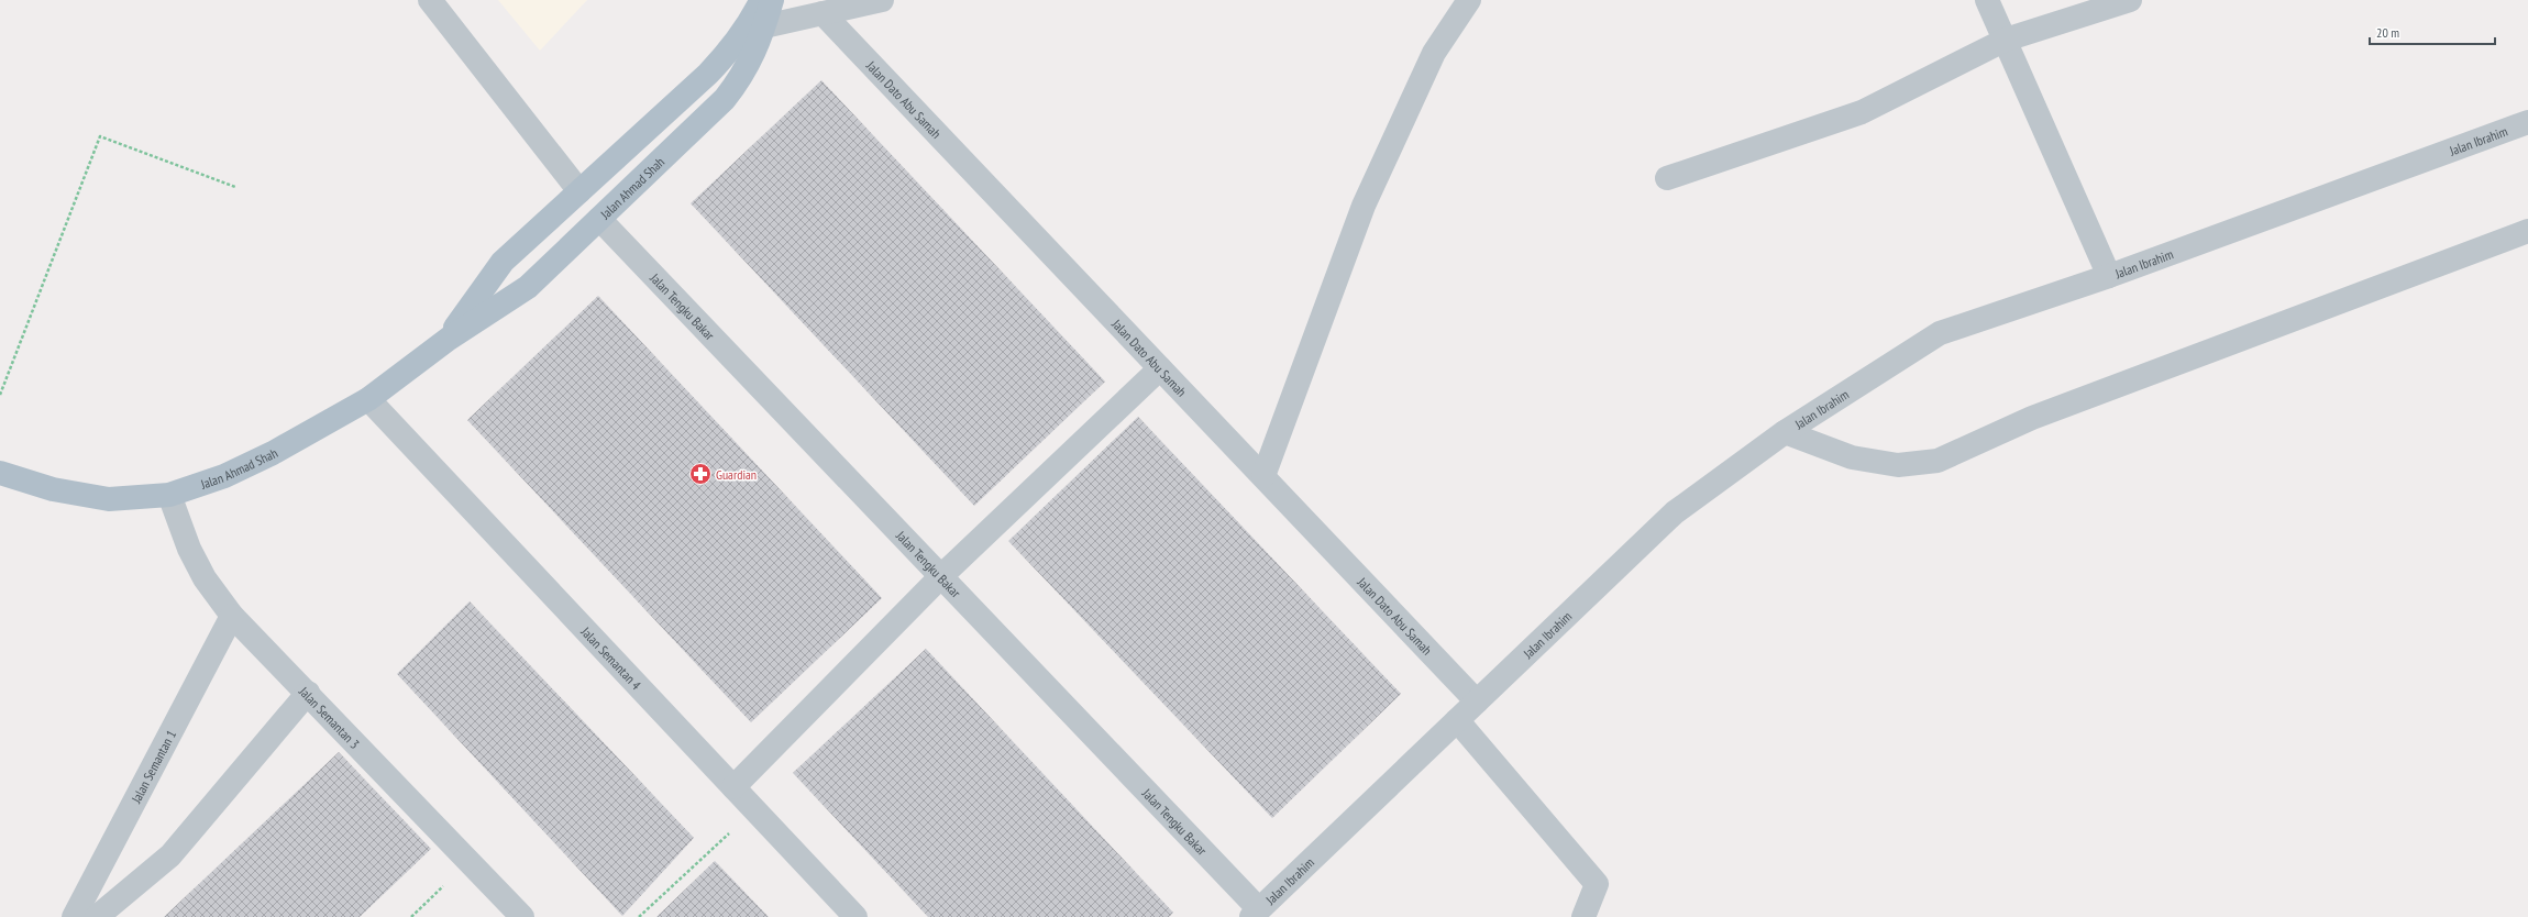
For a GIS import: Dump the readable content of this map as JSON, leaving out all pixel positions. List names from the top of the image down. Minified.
{"streets":{"main road":["Jalan Ahmad Shah"],"street":["Jalan Dato Abu Samah","Jalan Ibrahim","Jalan Tengku Bakar","Jalan Semantan 4","Jalan Semantan 3","Jalan Semantan 1"]},"crossings":[["Jalan Dato Abu Samah","Jalan Ibrahim"],["Jalan Ibrahim","Jalan Tengku Bakar"],["Jalan Ahmad Shah","Jalan Tengku Bakar"],["Jalan Ahmad Shah","Jalan Semantan 4"],["Jalan Ahmad Shah","Jalan Semantan 3"],["Jalan Semantan 3","Jalan Semantan 1"]],"places":{"pharmacy":["Guardian"]},"scale_bar":"20 m"}
